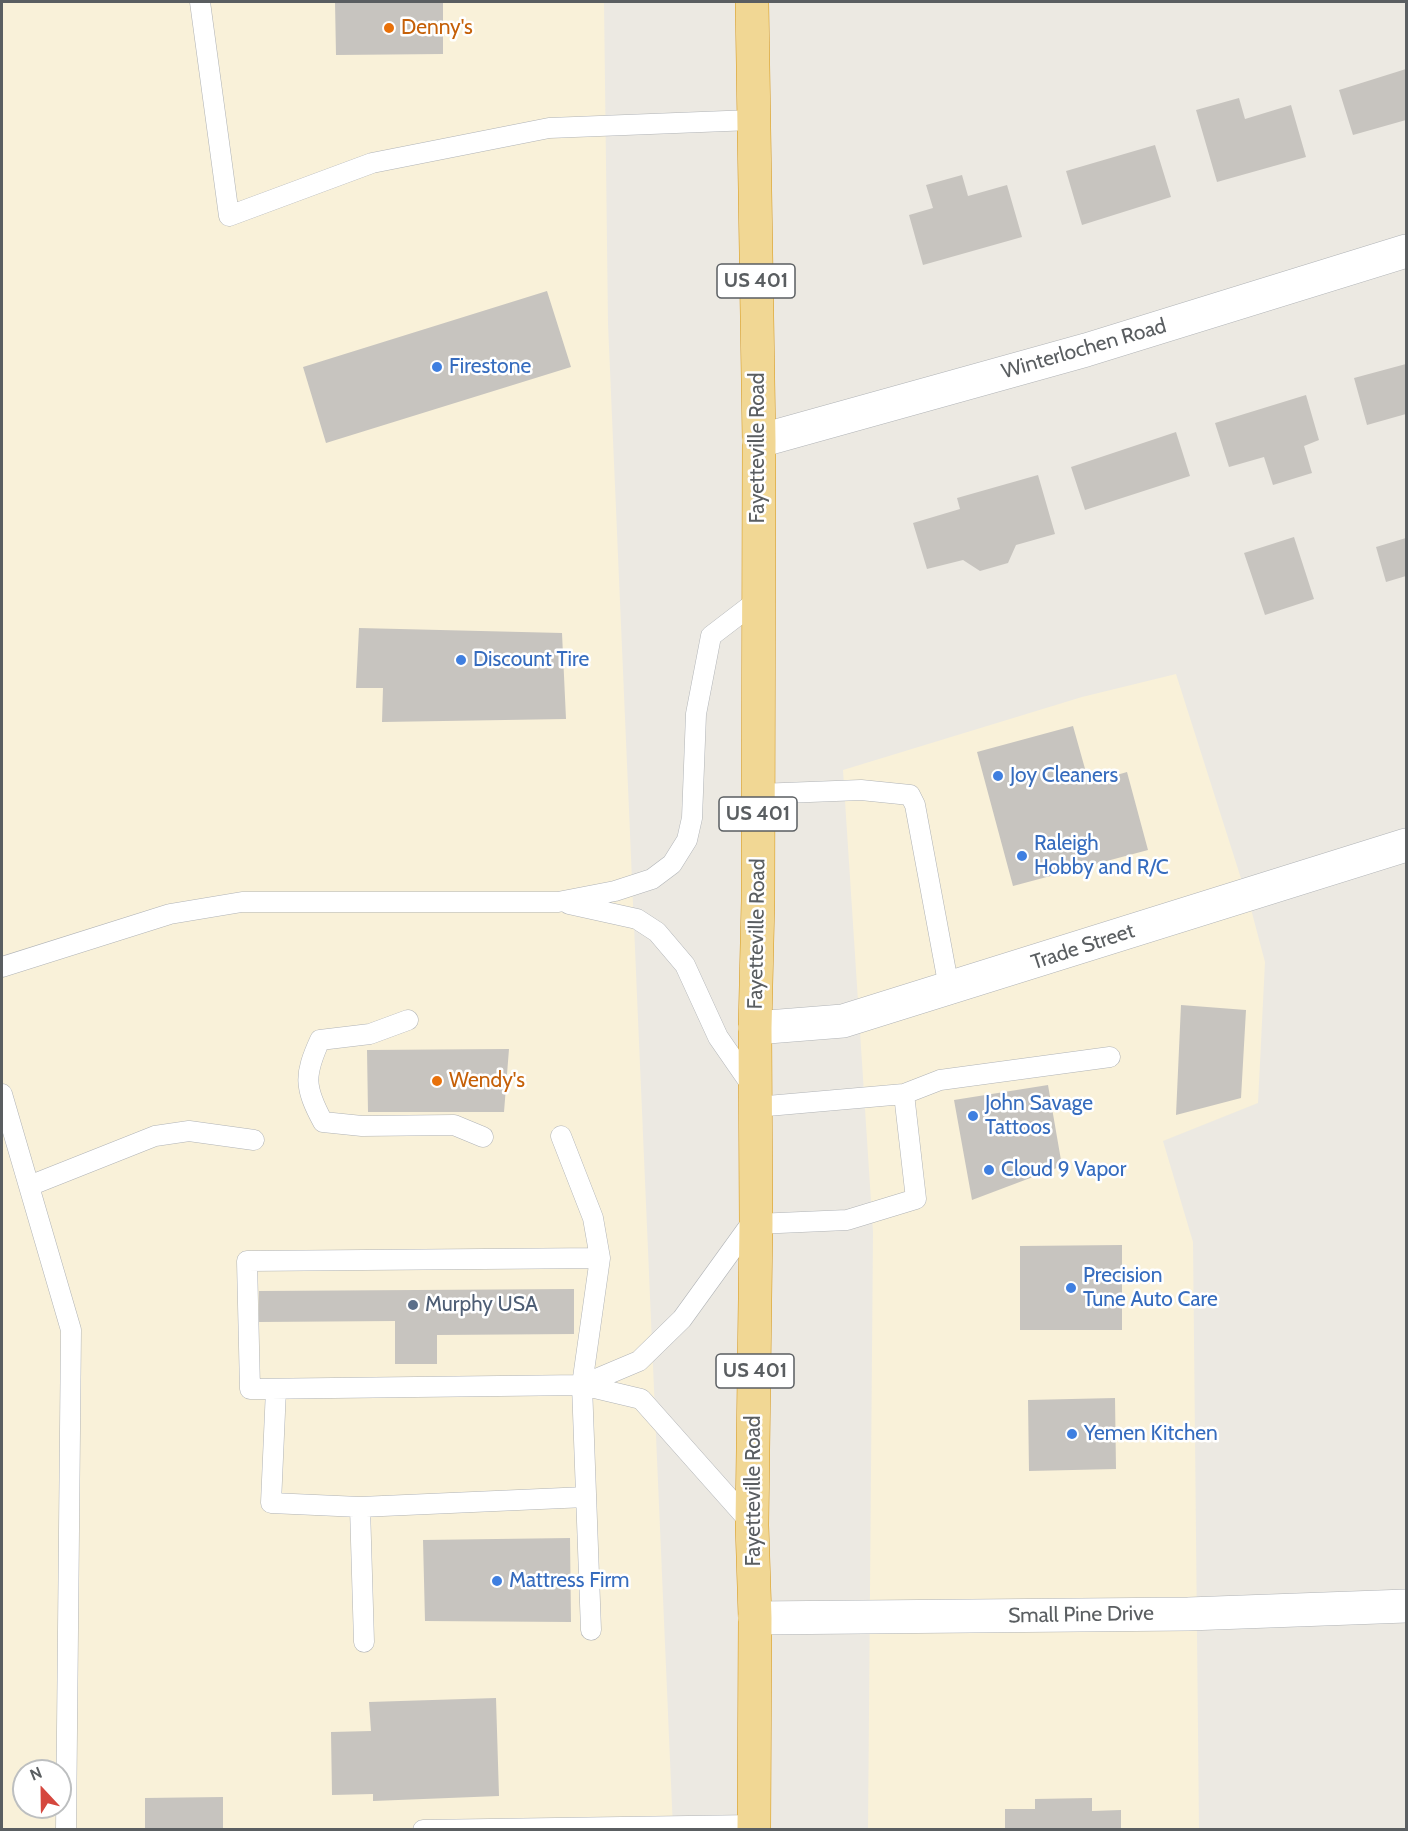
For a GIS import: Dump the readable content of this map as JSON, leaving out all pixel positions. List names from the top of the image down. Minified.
{"streets":{"highway":["US 401","Fayetteville Road"],"street":["Winterlochen Road","Trade Street","Small Pine Drive"]},"crossings":[["Winterlochen Road","Fayetteville Road"],["Fayetteville Road","Trade Street"],["Fayetteville Road","Small Pine Drive"]],"places":["Denny's","Firestone","Discount Tire","Joy Cleaners","Raleigh Hobby and R/C","Wendy's","John Savage Tattoos","Cloud 9 Vapor","Precision Tune Auto Care","Murphy USA","Yemen Kitchen","Mattress Firm"],"north":"top"}
